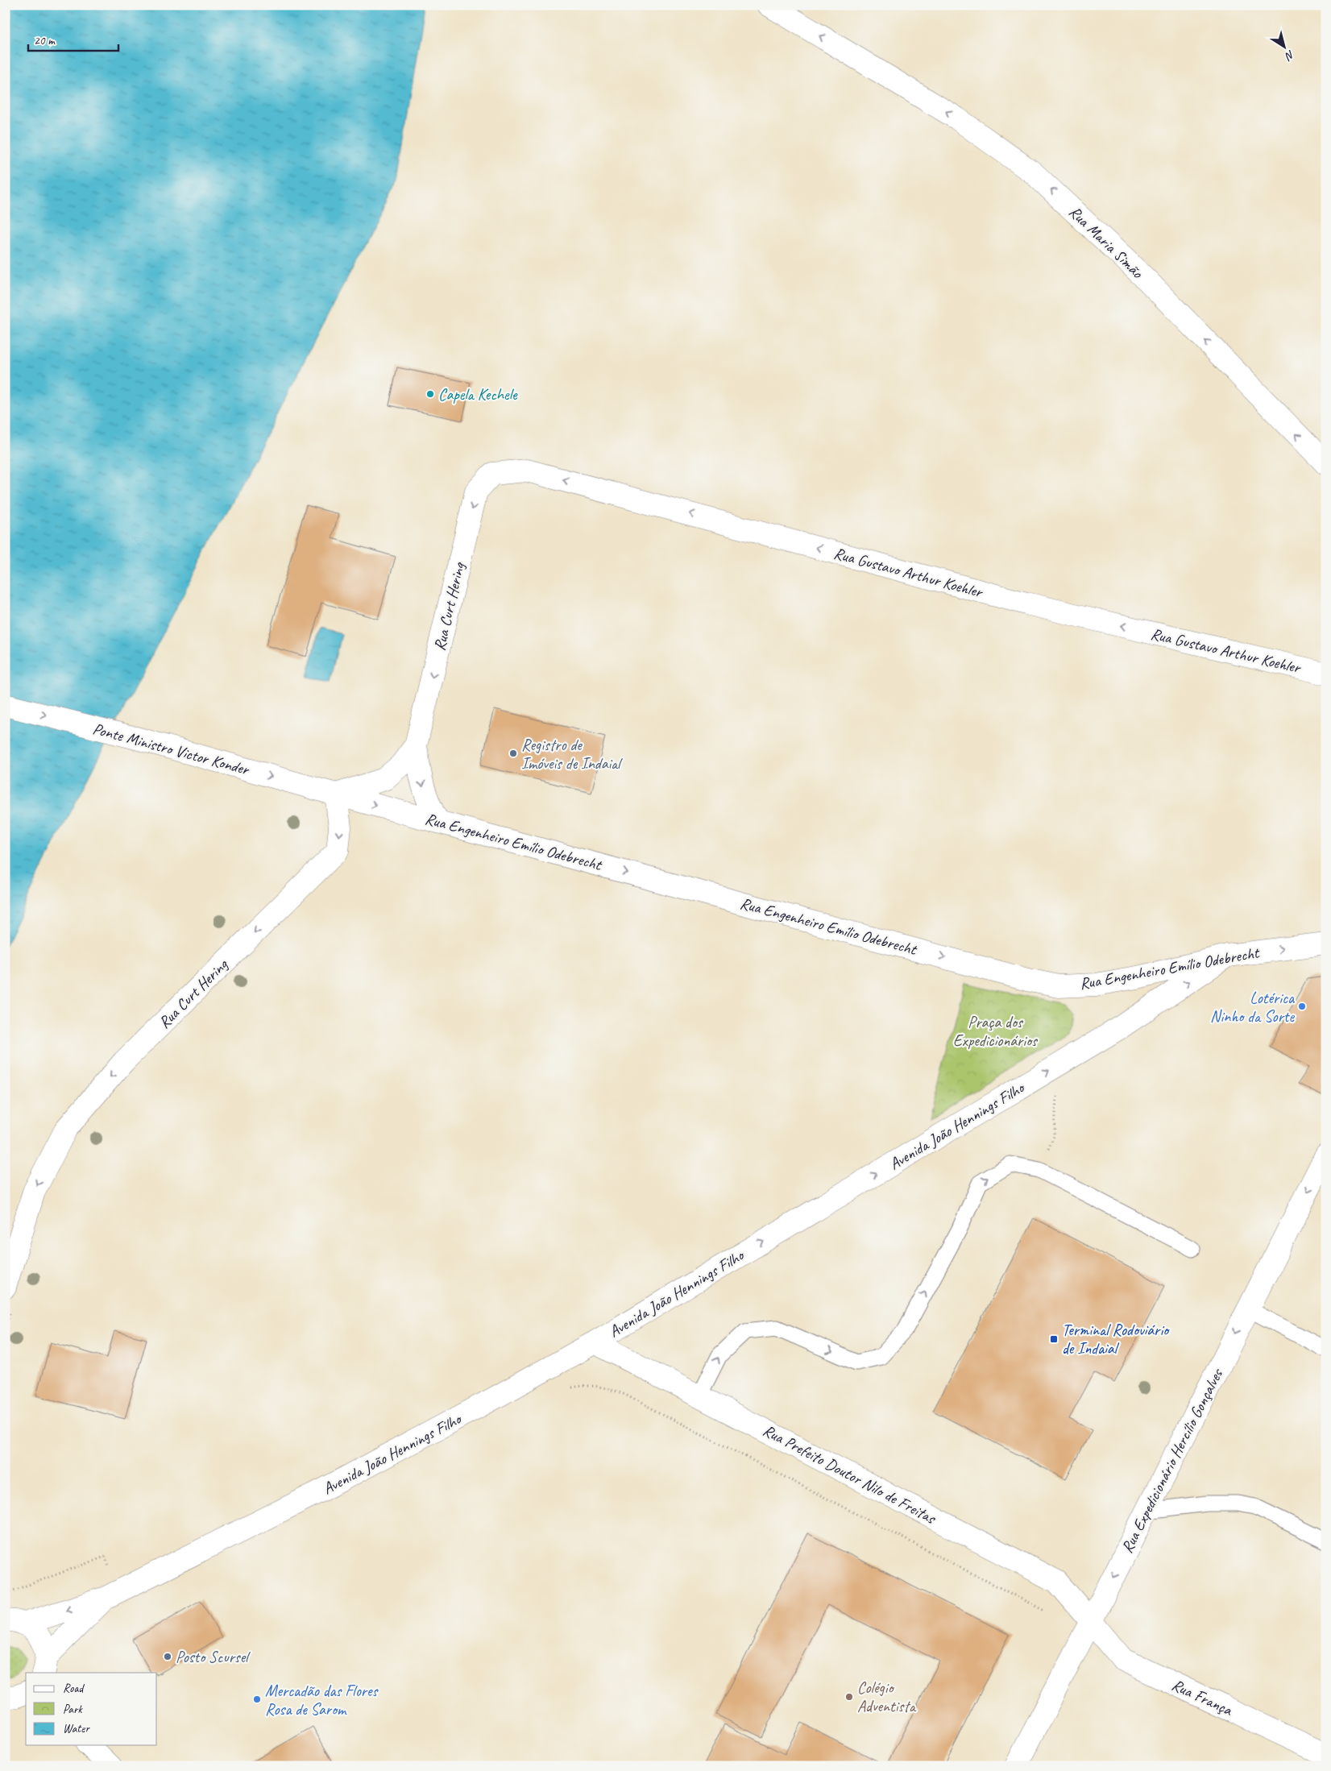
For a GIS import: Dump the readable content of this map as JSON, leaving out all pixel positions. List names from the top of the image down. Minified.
{"streets":{"street":["Rua Maria Simão","Rua Gustavo Arthur Koehler","Rua Curt Hering","Ponte Ministro Victor Konder","Rua Engenheiro Emílio Odebrecht","Avenida João Hennings Filho","Rua Expedicionário Hercílio Gonçalves","Rua Prefeito Doutor Nilo de Freitas","Rua França"]},"crossings":[["Rua Gustavo Arthur Koehler","Rua Curt Hering"],["Rua Curt Hering","Ponte Ministro Victor Konder"],["Rua Curt Hering","Rua Engenheiro Emílio Odebrecht"],["Ponte Ministro Victor Konder","Rua Engenheiro Emílio Odebrecht"],["Rua Engenheiro Emílio Odebrecht","Avenida João Hennings Filho"],["Avenida João Hennings Filho","Rua Prefeito Doutor Nilo de Freitas"],["Rua Expedicionário Hercílio Gonçalves","Rua Prefeito Doutor Nilo de Freitas"],["Rua Expedicionário Hercílio Gonçalves","Rua França"],["Rua Prefeito Doutor Nilo de Freitas","Rua França"]],"one_way":["Rua Maria Simão","Rua Gustavo Arthur Koehler","Rua Curt Hering","Ponte Ministro Victor Konder","Rua Engenheiro Emílio Odebrecht","Rua Expedicionário Hercílio Gonçalves"],"parks":["Praça dos Expedicionários"],"places":{"other":["Capela Kechele","Registro de Imóveis de Indaial","Lotérica Ninho da Sorte","Posto Scursel","Colégio Adventista","Mercadão das Flores Rosa de Sarom"],"transit":["Terminal Rodoviário de Indaial"]},"legend":["Road","Park","Water"],"scale_bar":"20 m","north":"bottom right"}
